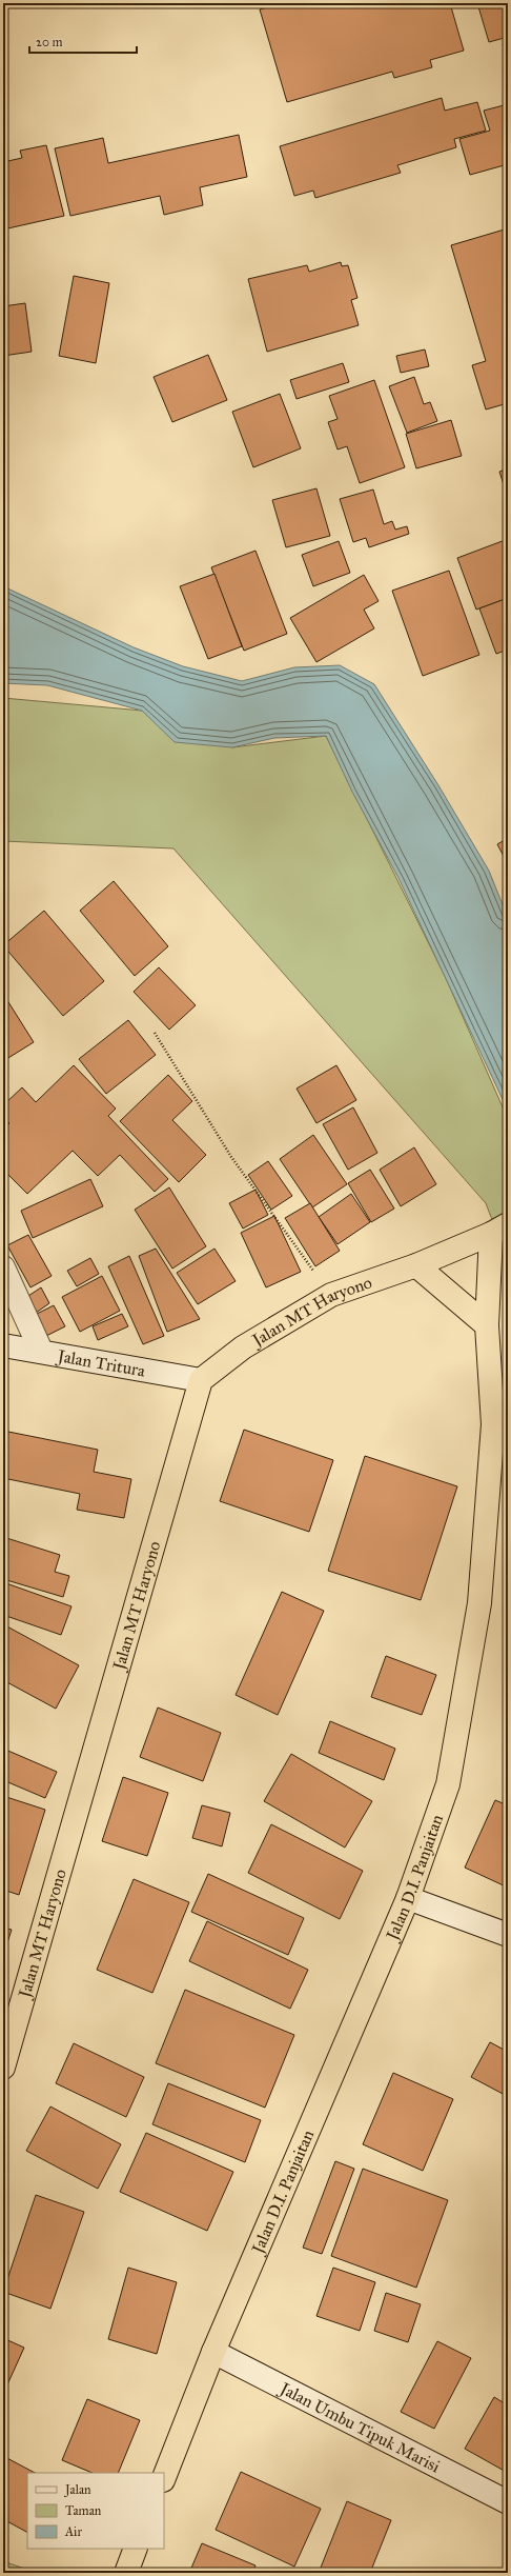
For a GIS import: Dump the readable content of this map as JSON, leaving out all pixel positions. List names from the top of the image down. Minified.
{"streets":{"highway":["Jalan MT Haryono","Jalan D.I. Panjaitan"],"street":["Jalan Tritura","Jalan Umbu Tipuk Marisi"]},"crossings":[["Jalan MT Haryono","Jalan Tritura"],["Jalan MT Haryono","Jalan D.I. Panjaitan"],["Jalan D.I. Panjaitan","Jalan Umbu Tipuk Marisi"]],"legend":["Jalan","Taman","Air"],"scale_bar":"20 m"}
